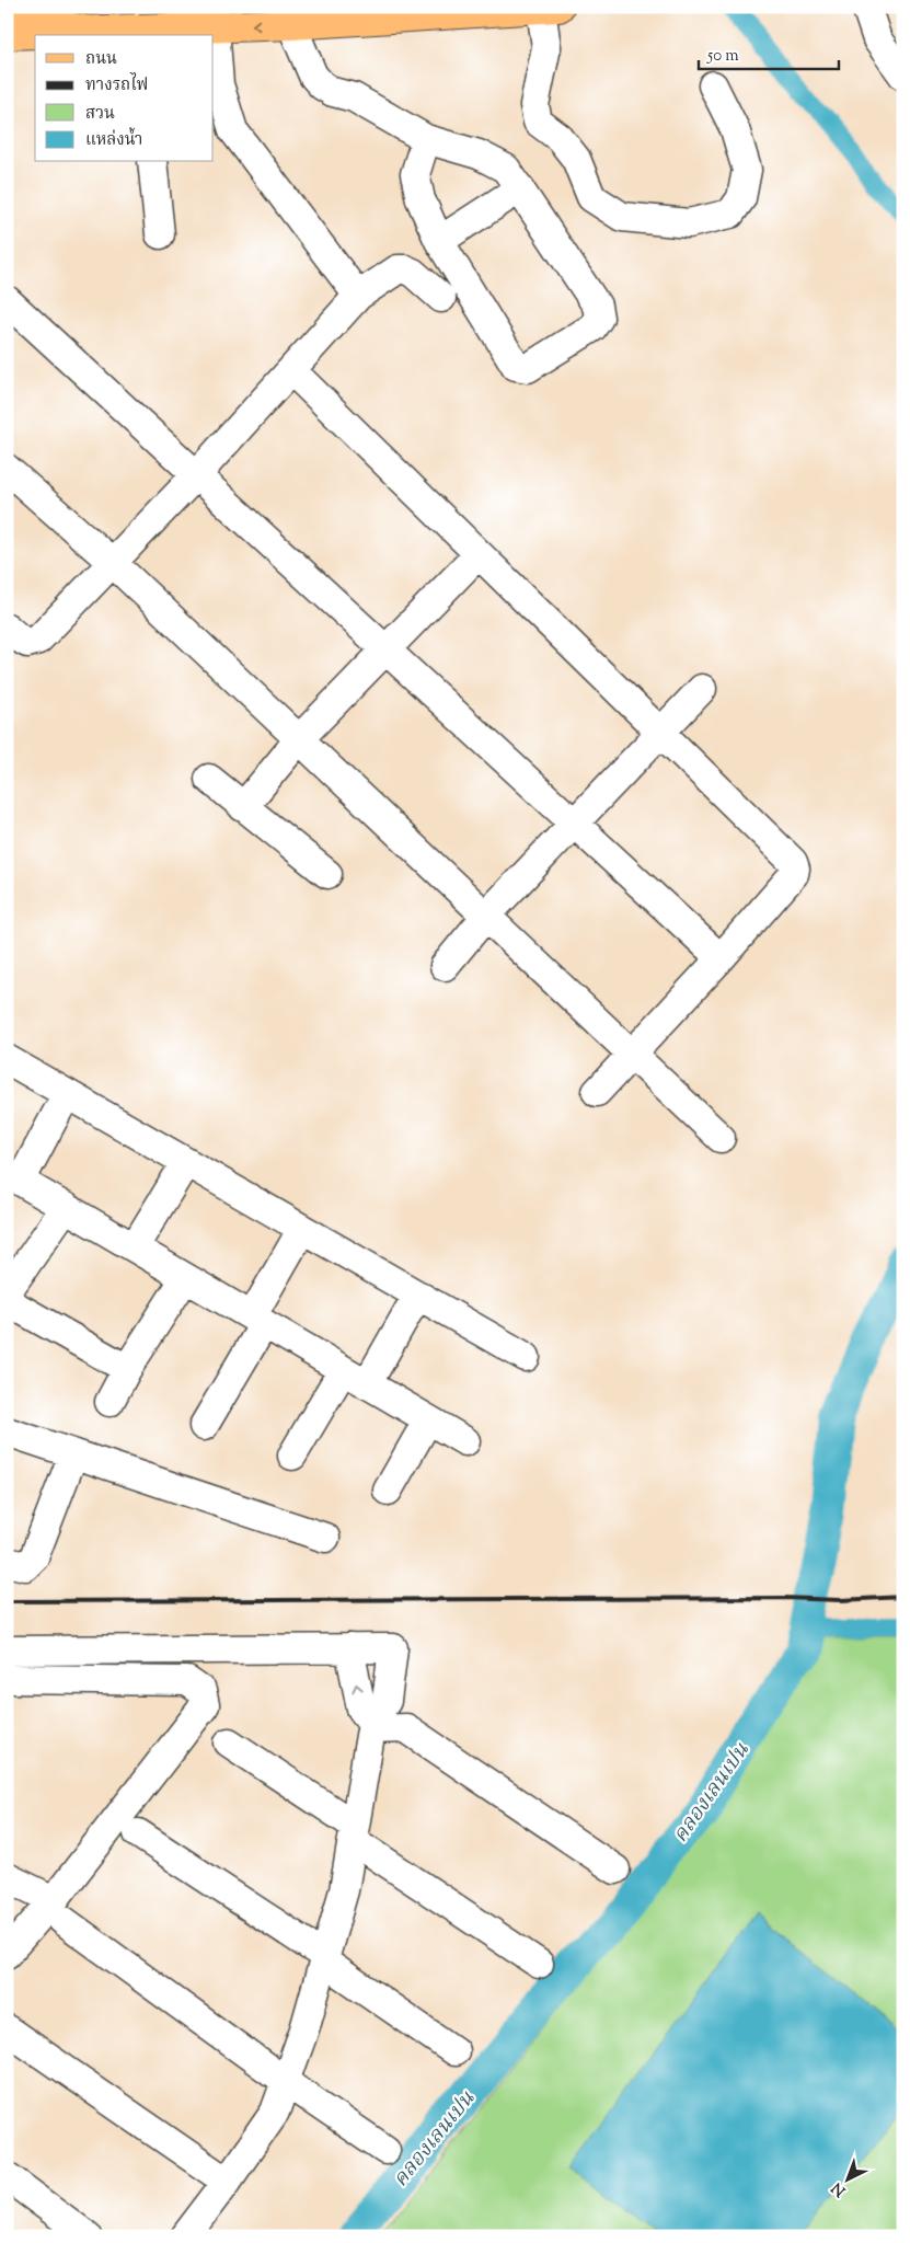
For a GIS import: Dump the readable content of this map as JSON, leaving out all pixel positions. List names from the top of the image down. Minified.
{"water":["คลองเลนเปน"],"legend":["ถนน","ทางรถไฟ","สวน","แหล่งน้ำ"],"scale_bar":"50 m","north":"bottom left"}
